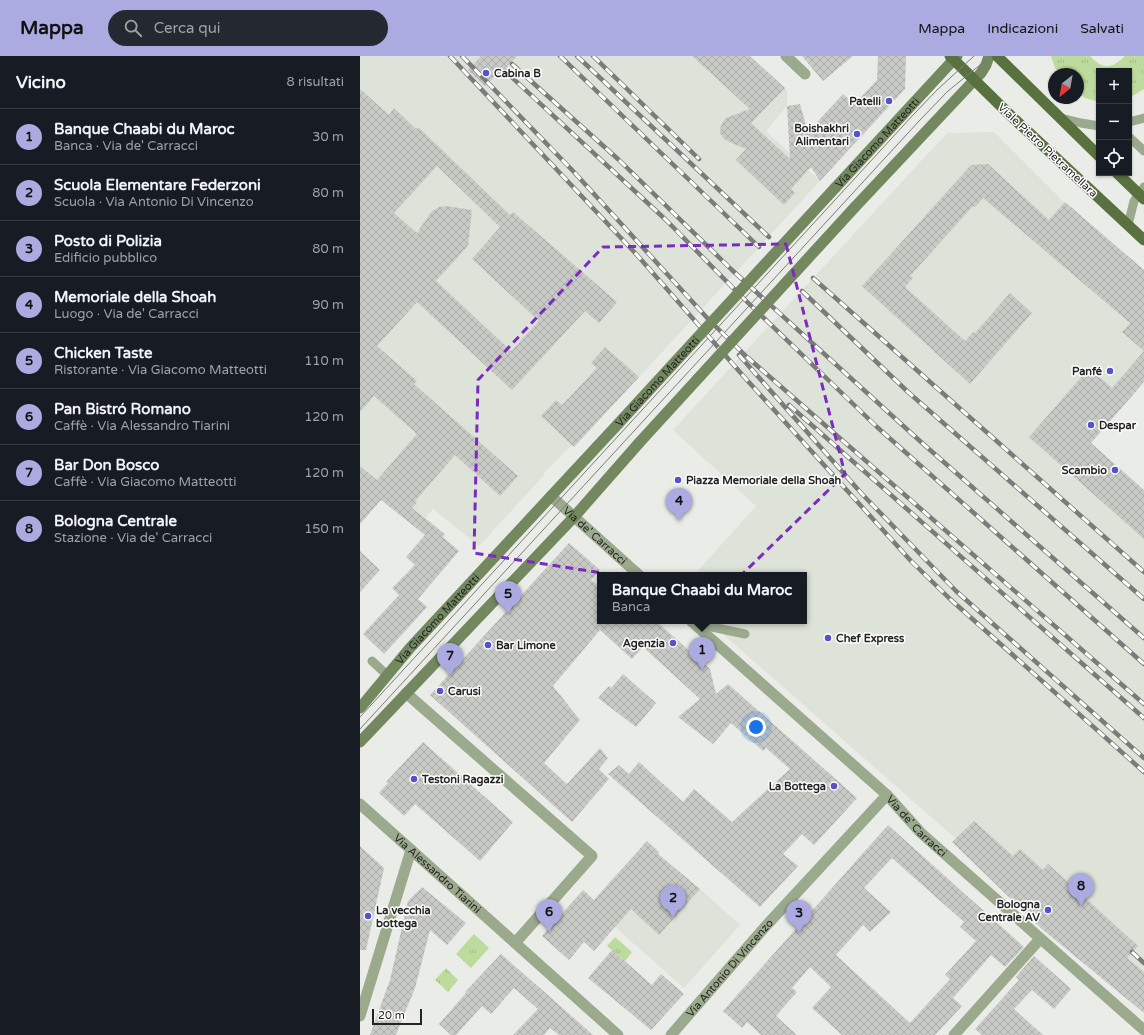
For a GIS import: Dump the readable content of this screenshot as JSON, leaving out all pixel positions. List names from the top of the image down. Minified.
{"streets":{"main road":["Via Giacomo Matteotti","Viale Pietro Pietramellara"],"street":["Via de' Carracci","Via Alessandro Tiarini","Via Antonio Di Vincenzo"]},"crossings":[["Via Giacomo Matteotti","Viale Pietro Pietramellara"],["Via Giacomo Matteotti","Via de' Carracci"],["Via de' Carracci","Via Antonio Di Vincenzo"]],"places":["Cabina B","Patelli","Boishakhri Alimentari","Panfé","Despar","Scambio","Piazza Memoriale della Shoah","Chef Express","Agenzia","Bar Limone","Carusi","Testoni Ragazzi","La Bottega","Bologna Centrale AV","La vecchia bottega"],"scale_bar":"20 m","north":"bottom left","page":{"header":"Mappa","search":"Cerca qui","nav":["Mappa","Indicazioni","Salvati"],"heading":["Vicino","8 risultati"],"map_buttons":["+","−"],"list":[{"mark":"1","name":"Banque Chaabi du Maroc","note":"Banca · Via de' Carracci","value":"30 m"},{"mark":"2","name":"Scuola Elementare Federzoni","note":"Scuola · Via Antonio Di Vincenzo","value":"80 m"},{"mark":"3","name":"Posto di Polizia","note":"Edificio pubblico","value":"80 m"},{"mark":"4","name":"Memoriale della Shoah","note":"Luogo · Via de' Carracci","value":"90 m"},{"mark":"5","name":"Chicken Taste","note":"Ristorante · Via Giacomo Matteotti","value":"110 m"},{"mark":"6","name":"Pan Bistró Romano","note":"Caffè · Via Alessandro Tiarini","value":"120 m"},{"mark":"7","name":"Bar Don Bosco","note":"Caffè · Via Giacomo Matteotti","value":"120 m"},{"mark":"8","name":"Bologna Centrale","note":"Stazione · Via de' Carracci","value":"150 m"}],"pins":["4","5","1","7","8","2","6","3"],"popup":["Banque Chaabi du Maroc","Banca"],"scale":"20 m"}}
